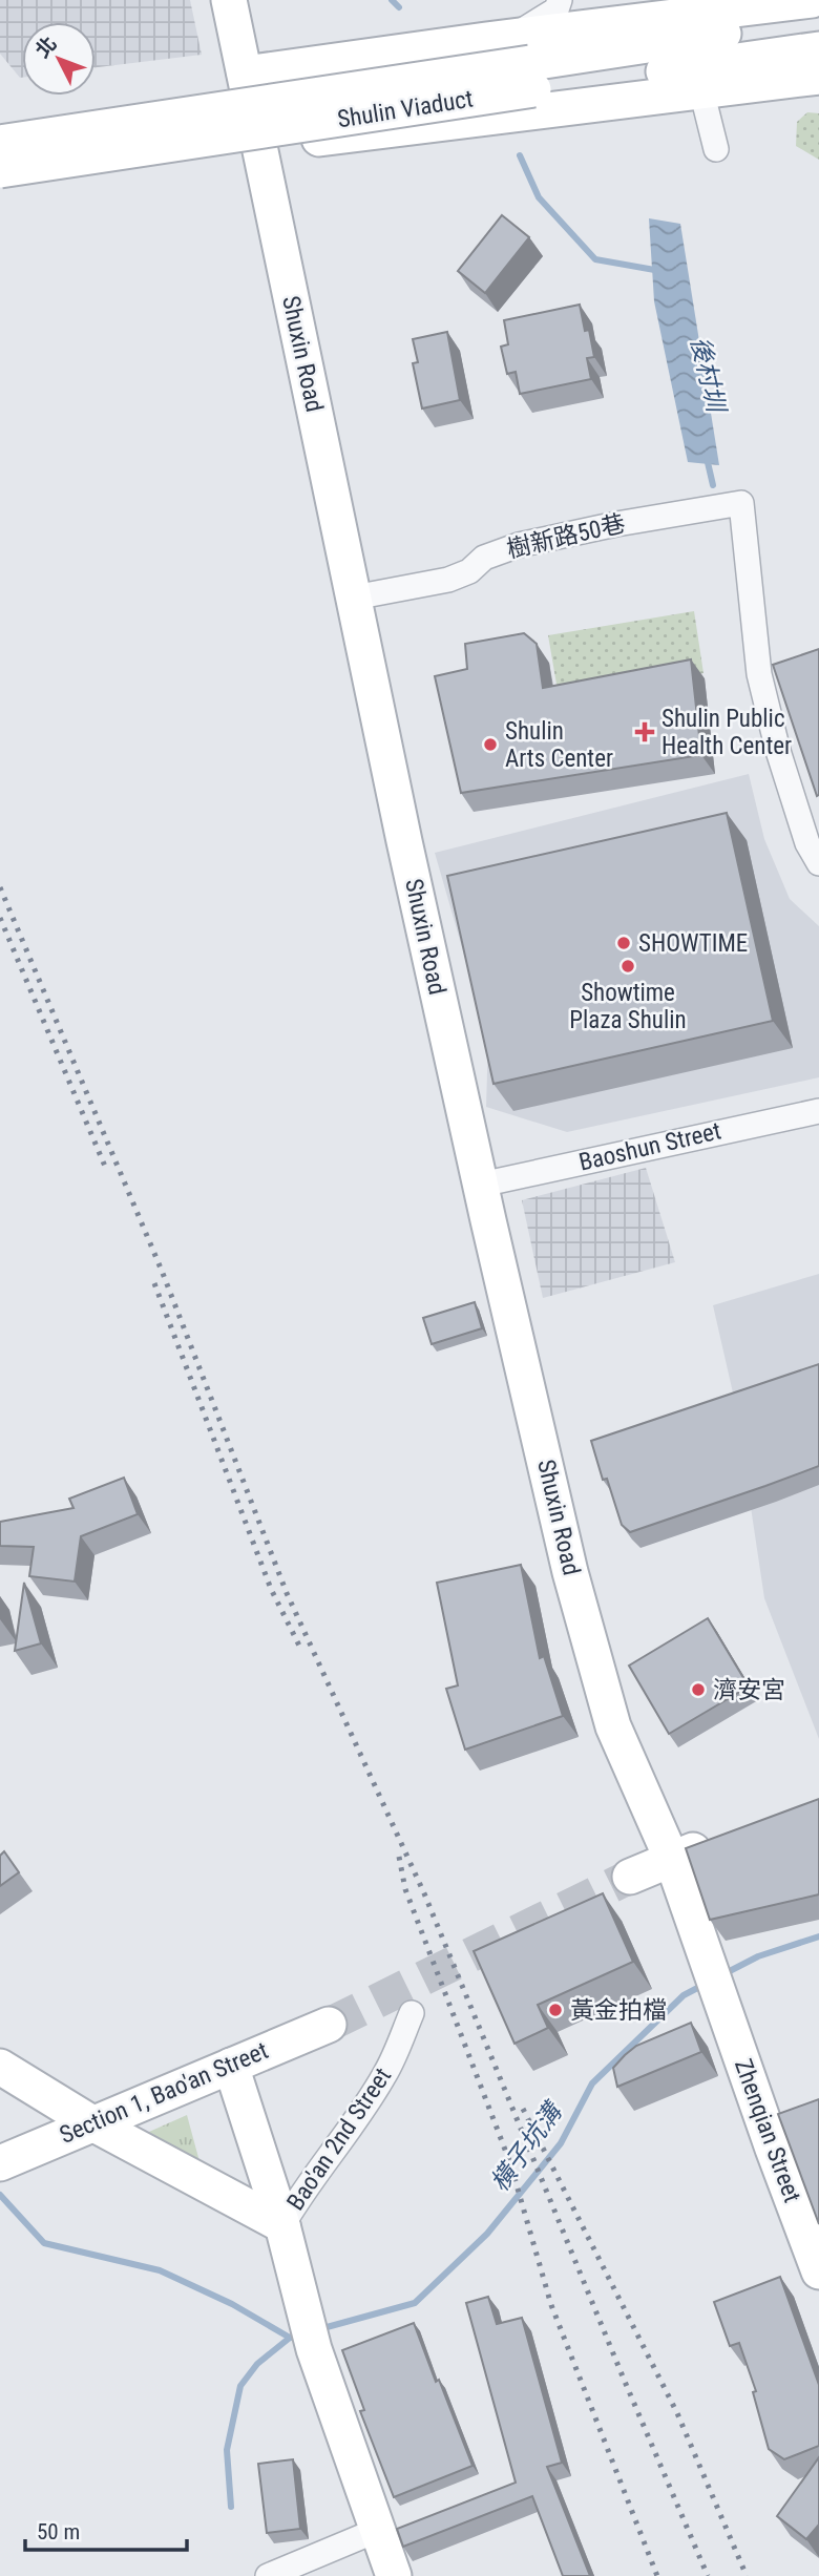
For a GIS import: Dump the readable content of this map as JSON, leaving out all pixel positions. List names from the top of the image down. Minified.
{"streets":{"main road":["Shulin Viaduct","Shuxin Road","Section 1, Bao'an Street","Zhenqian Street"],"street":["樹新路50巷","Baoshun Street","Bao'an 2nd Street"]},"crossings":[["Shuxin Road","樹新路50巷"],["Shuxin Road","Baoshun Street"],["Shuxin Road","Zhenqian Street"]],"water":["後村圳","橫子坑溝"],"places":{"health":["Shulin Public Health Center"],"other":["Shulin Arts Center","SHOWTIME","Showtime Plaza Shulin","濟安宮","黃金拍檔"]},"scale_bar":"50 m","north":"top left"}
